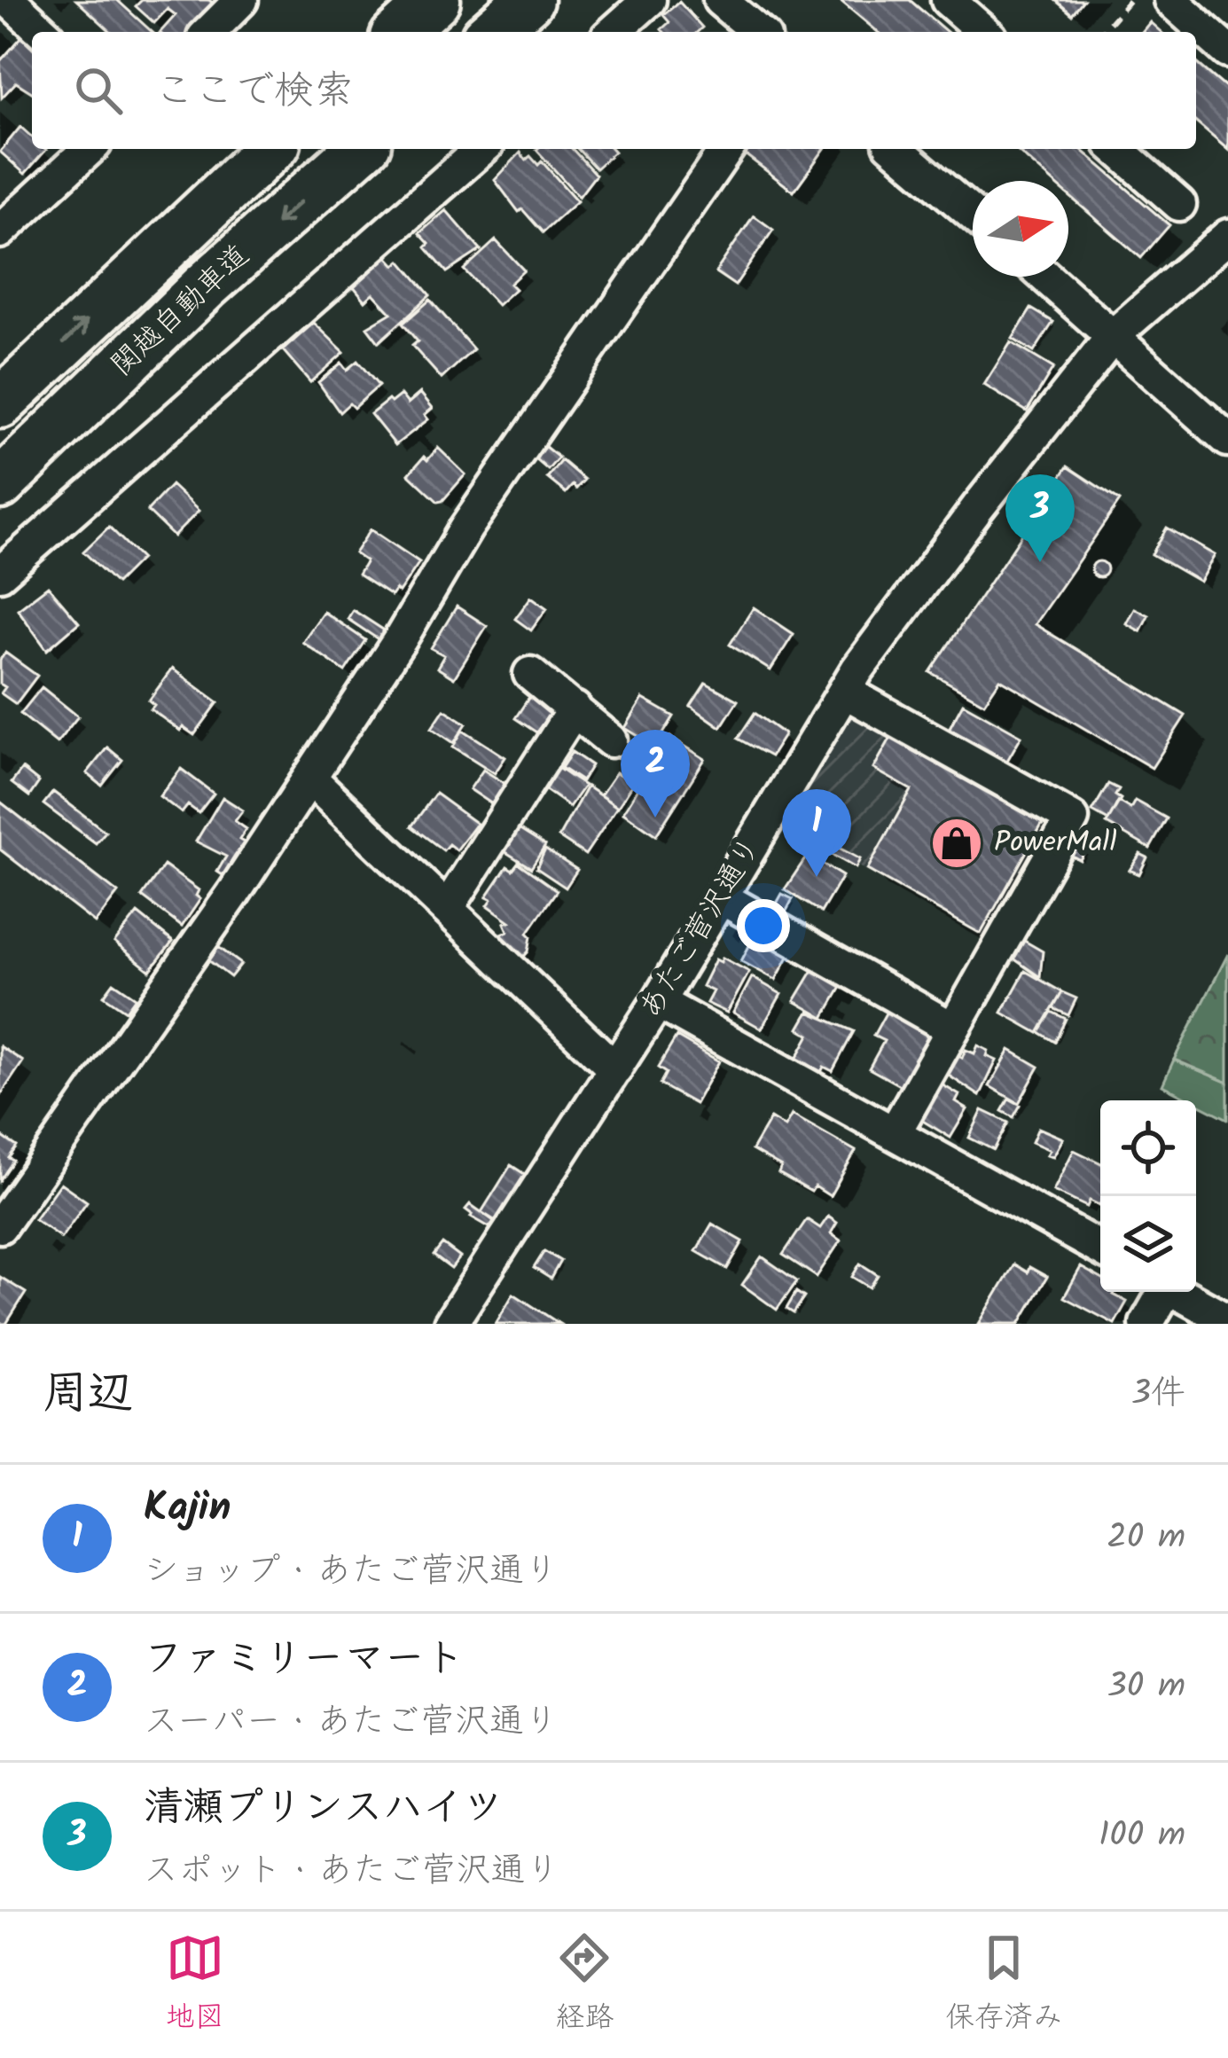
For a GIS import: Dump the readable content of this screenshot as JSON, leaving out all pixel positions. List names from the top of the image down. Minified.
{"streets":{"highway":["関越自動車道"],"street":["あたご菅沢通り"]},"places":{"shop":["PowerMall"]},"north":"right","page":{"search":"ここで検索","pins":["3","2","1"],"heading":["周辺","3件"],"list":[{"mark":"1","name":"Kajin","note":"ショップ · あたご菅沢通り","value":"20 m"},{"mark":"2","name":"ファミリーマート","note":"スーパー · あたご菅沢通り","value":"30 m"},{"mark":"3","name":"清瀬プリンスハイツ","note":"スポット · あたご菅沢通り","value":"100 m"}],"nav":["地図","経路","保存済み"]}}
